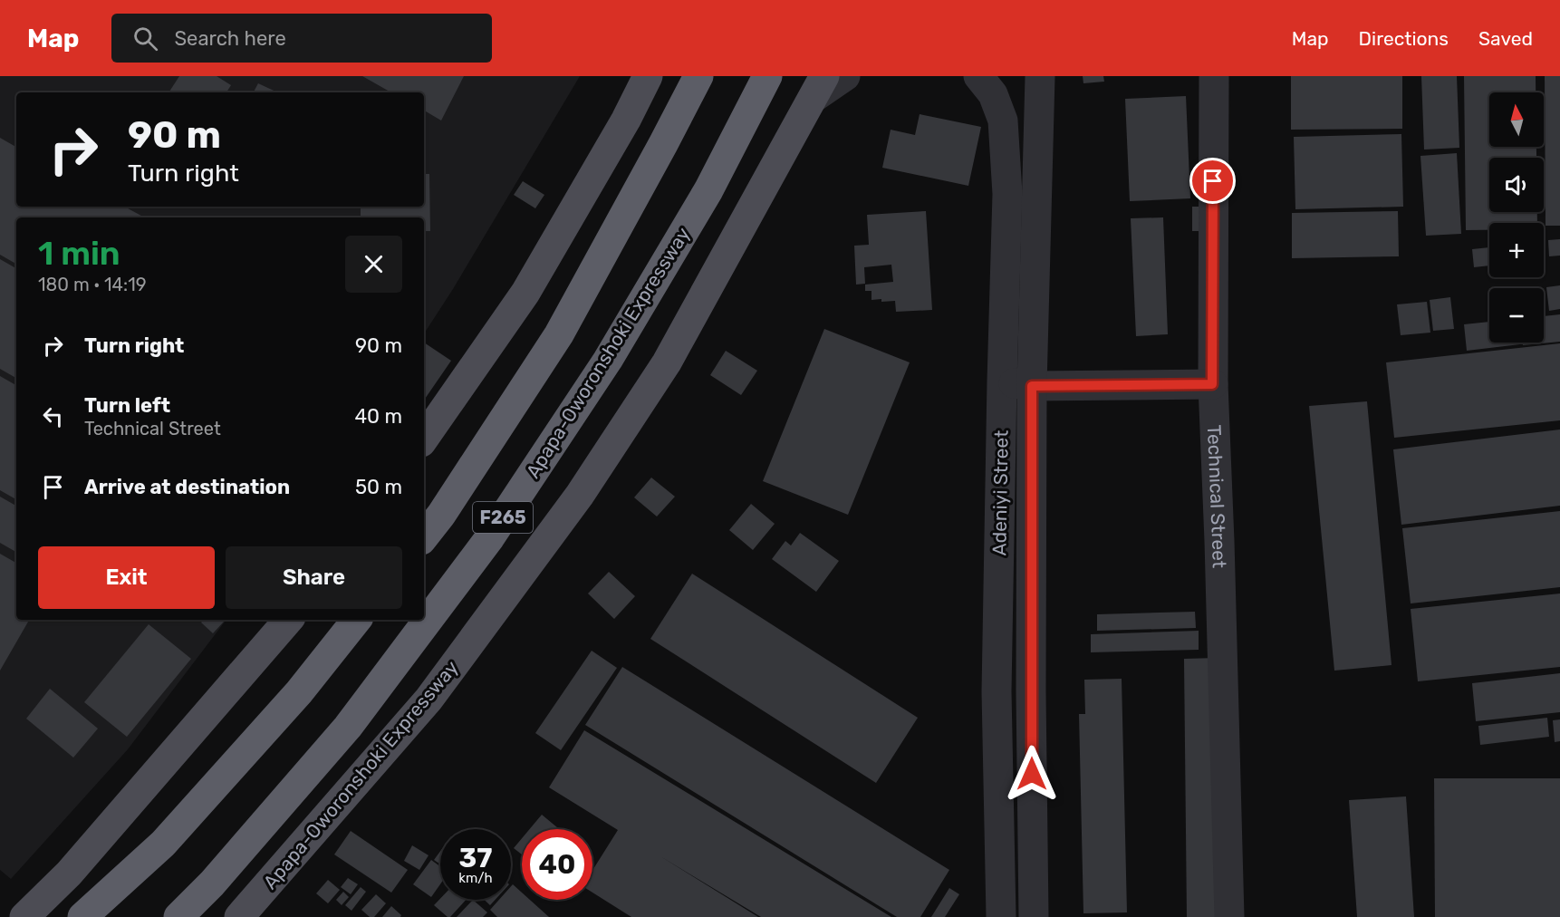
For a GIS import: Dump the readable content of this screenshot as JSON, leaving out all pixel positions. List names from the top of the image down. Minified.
{"streets":{"highway":["Apapa-Oworonshoki Expressway","F265"],"street":["Adeniyi Street","Technical Street"]},"north":"top","page":{"header":"Map","search":"Search here","nav":["Map","Directions","Saved"],"map_buttons":["+","−"],"turn":["90 m","Turn right"],"heading":["1 min","180 m · 14:19"],"list":[{"name":"Turn right","value":"90 m"},{"name":"Turn left","note":"Technical Street","value":"40 m"},{"name":"Arrive at destination","value":"50 m"}],"buttons":["Exit","Share"],"speed":"37 km/h","limit":"40"}}
